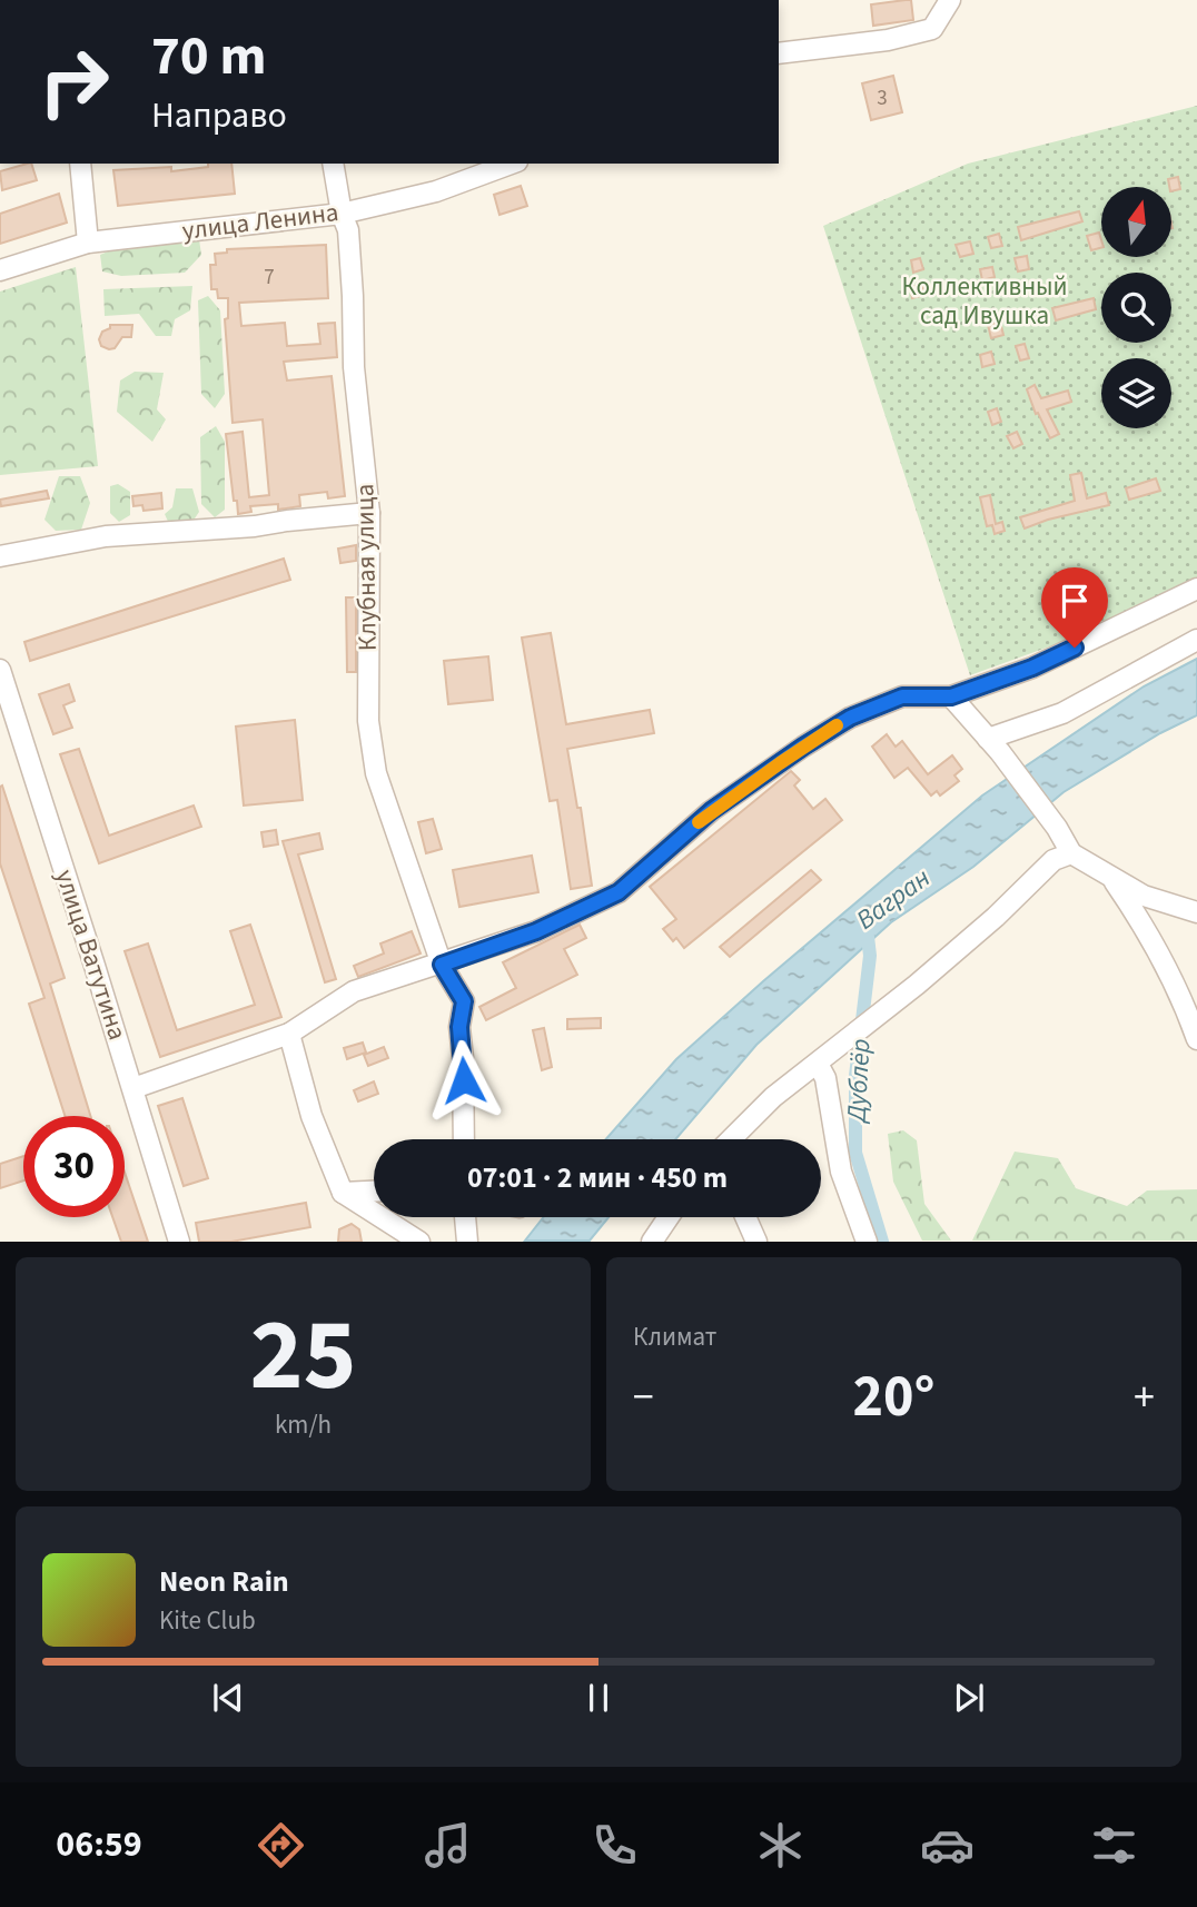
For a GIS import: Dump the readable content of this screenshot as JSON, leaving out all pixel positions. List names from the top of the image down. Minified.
{"streets":{"street":["улица Ленина","Клубная улица","улица Ватутина"]},"crossings":[["улица Ленина","Клубная улица"]],"water":["Вагран","Дублёр"],"parks":["Коллективный сад Ивушка"],"house_numbers":["3","7"],"north":"top","page":{"turn":["70 m","Направо"],"limit":"30","trip":"07:01 · 2 мин · 450 m","tile":[["25","km/h"],"Климат"],"heat":["−","20°","+"],"song":["Neon Rain","Kite Club"],"tabs":"06:59"}}
